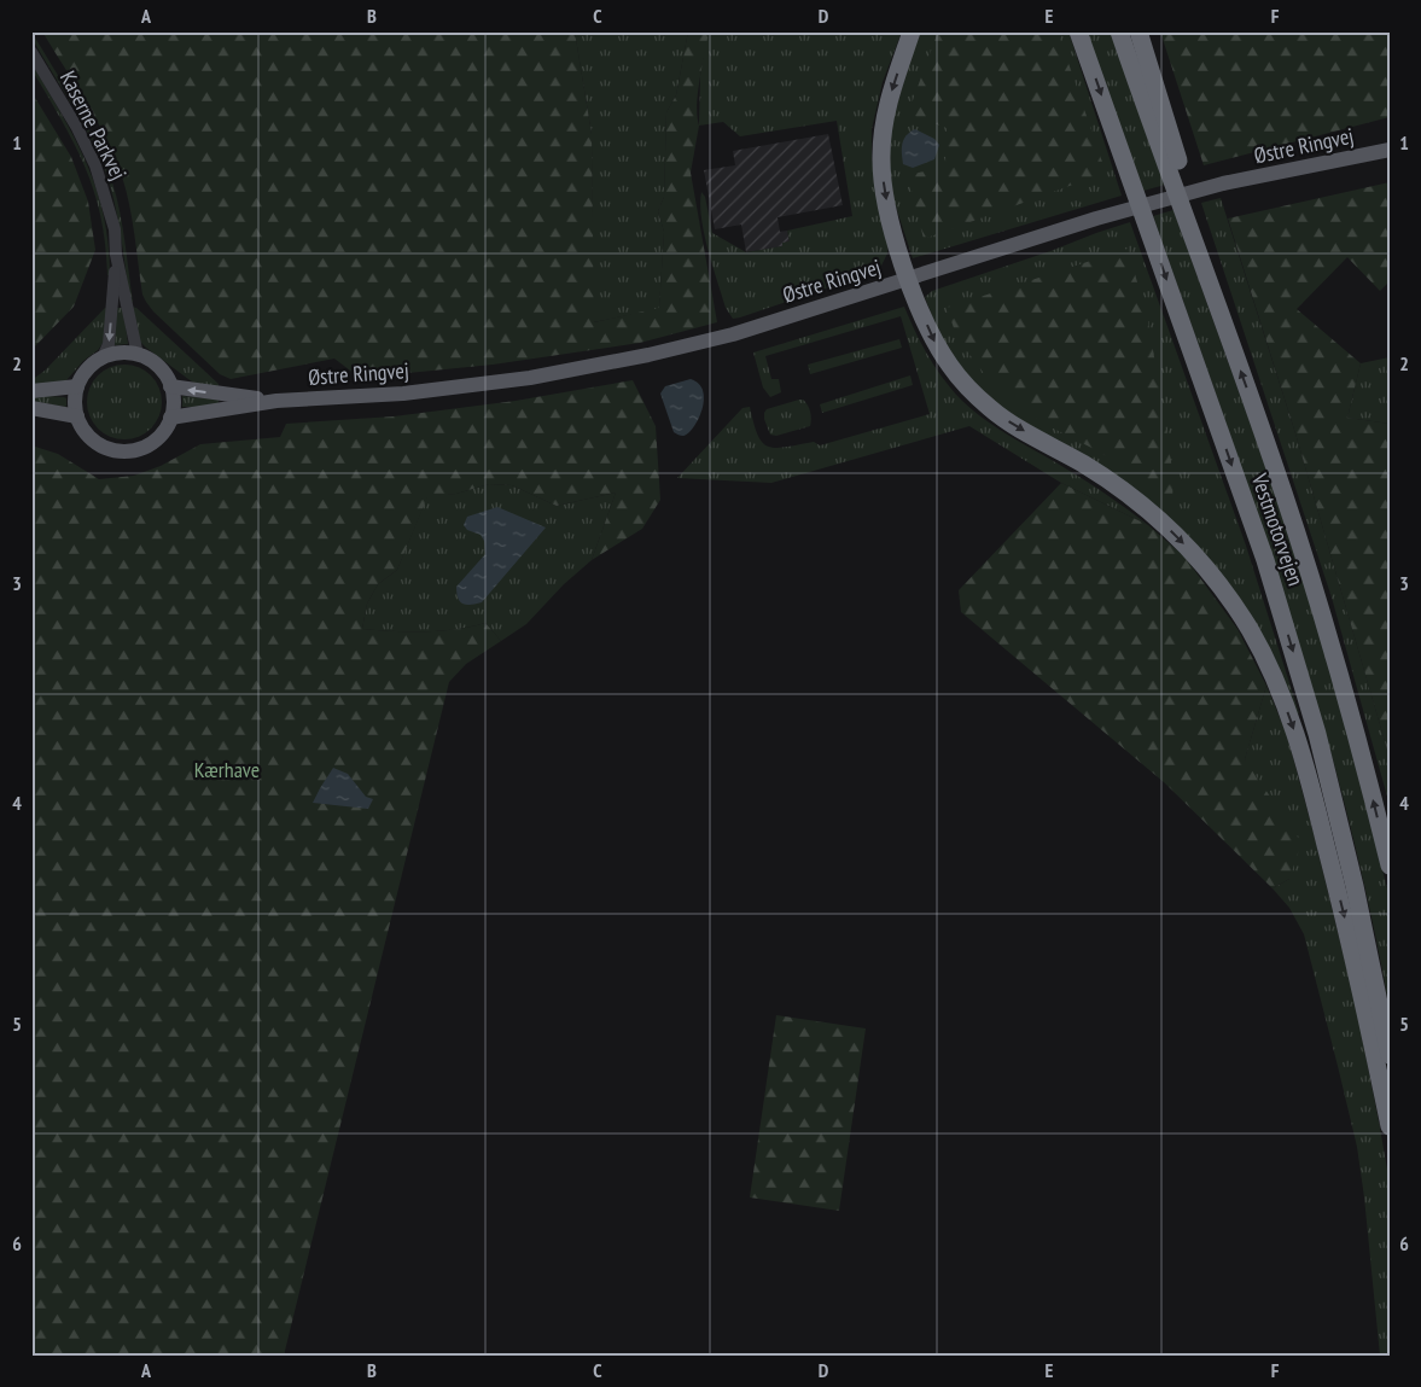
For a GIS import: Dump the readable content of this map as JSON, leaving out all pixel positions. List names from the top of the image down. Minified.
{"streets":{"highway":["Vestmotorvejen"],"main road":["Østre Ringvej"],"street":["Kaserne Parkvej"]},"crossings":[["Kaserne Parkvej","Østre Ringvej"]],"parks":["Kærhave"],"grid":{"columns":["A","B","C","D","E","F"],"rows":["1","2","3","4","5","6"]}}
